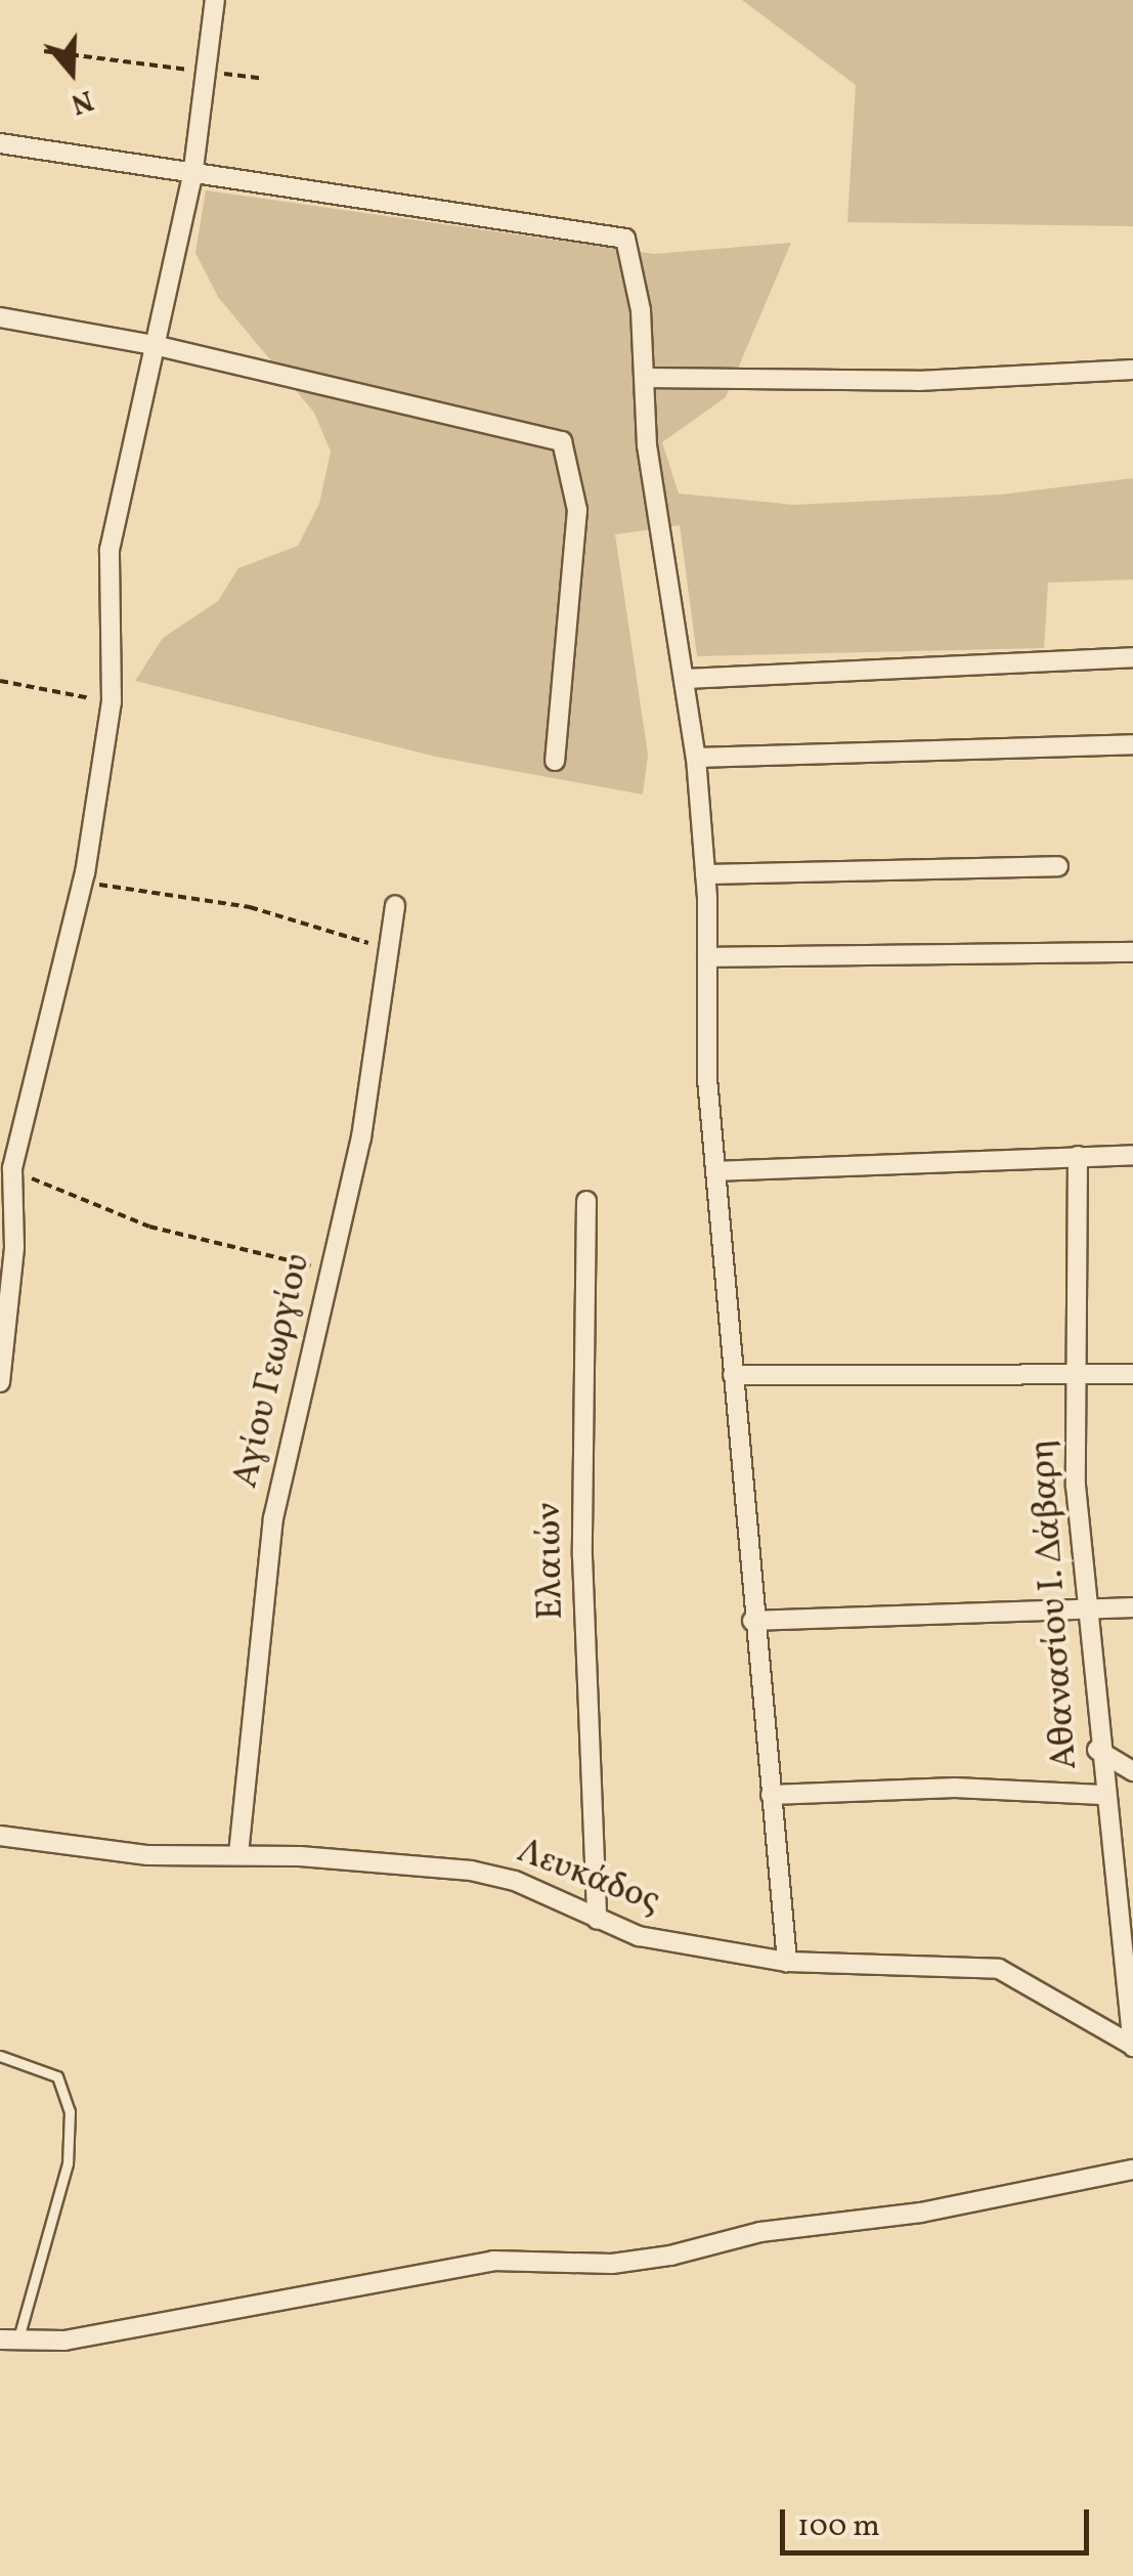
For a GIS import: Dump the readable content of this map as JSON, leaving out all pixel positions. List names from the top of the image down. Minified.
{"streets":{"street":["Αγίου Γεωργίου","Ελαιών","Αθανασίου Ι. Δάβαρη","Λευκάδος"]},"crossings":[["Αγίου Γεωργίου","Λευκάδος"],["Ελαιών","Λευκάδος"],["Αθανασίου Ι. Δάβαρη","Λευκάδος"]],"scale_bar":"100 m","north":"bottom"}
